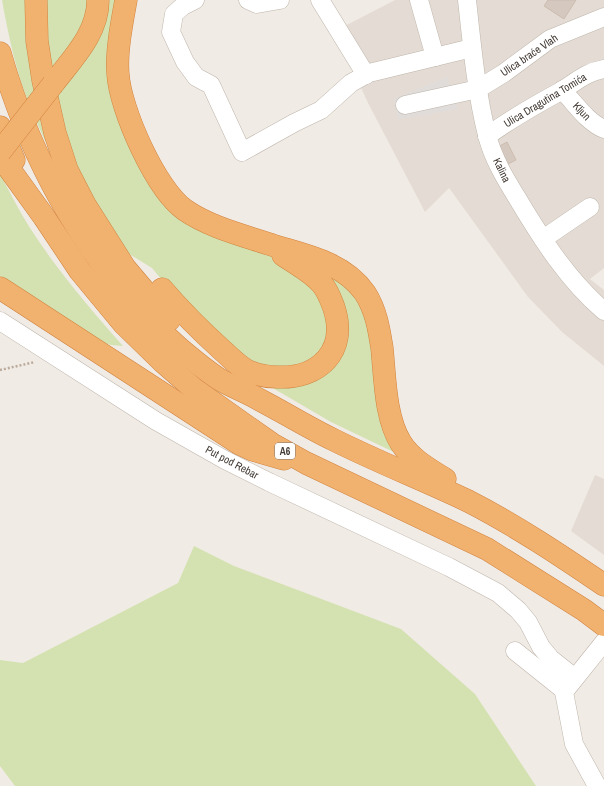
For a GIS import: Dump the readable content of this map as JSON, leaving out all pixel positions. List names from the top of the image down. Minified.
{"streets":{"highway":["A6"],"street":["Ulica braće Vlah","Ulica Dragutina Tomića","Kljun","Kalina","Put pod Rebar"]},"crossings":[["Ulica braće Vlah","Kalina"],["Ulica Dragutina Tomića","Kljun"],["Ulica Dragutina Tomića","Kalina"]]}
